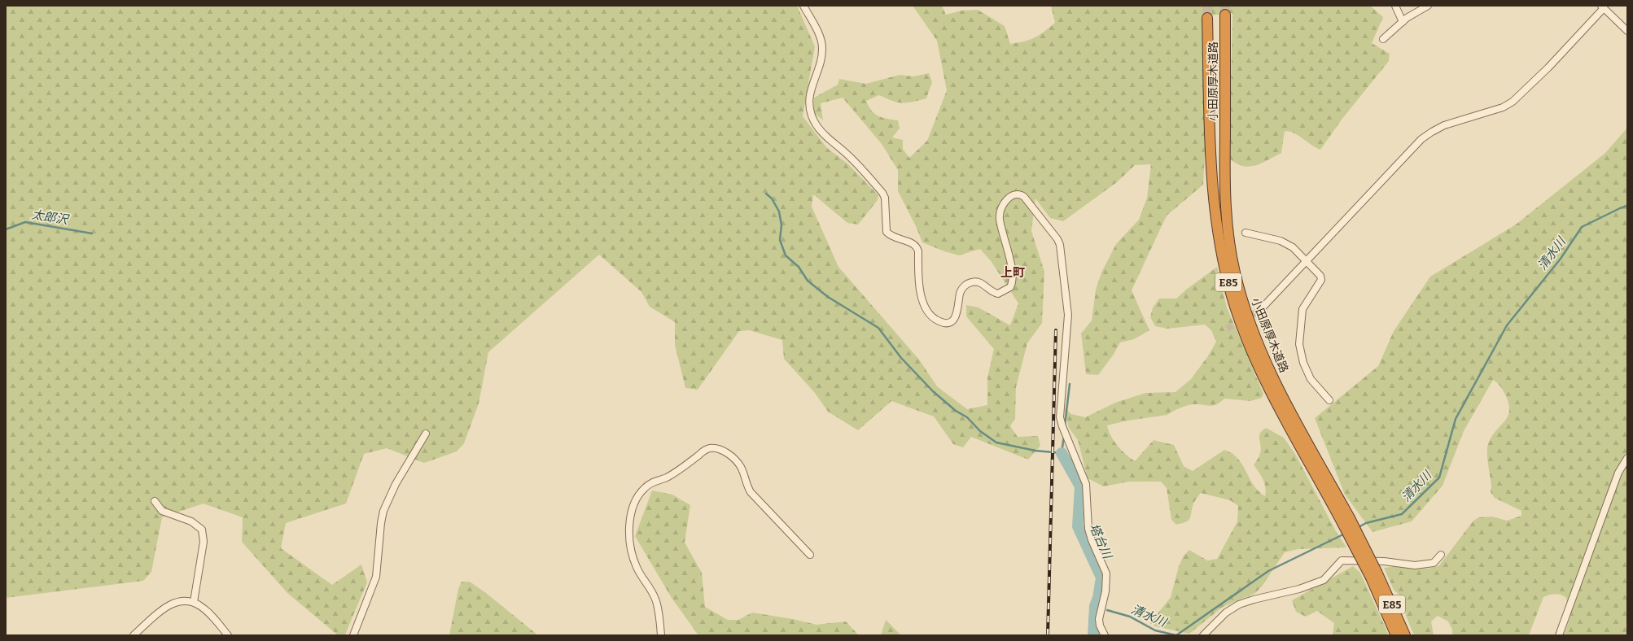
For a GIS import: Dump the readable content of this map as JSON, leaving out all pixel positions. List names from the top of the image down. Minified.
{"streets":{"highway":["小田原厚木道路","E85"]},"districts":["上町"],"water":["太郎沢","清水川","塔台川"]}
